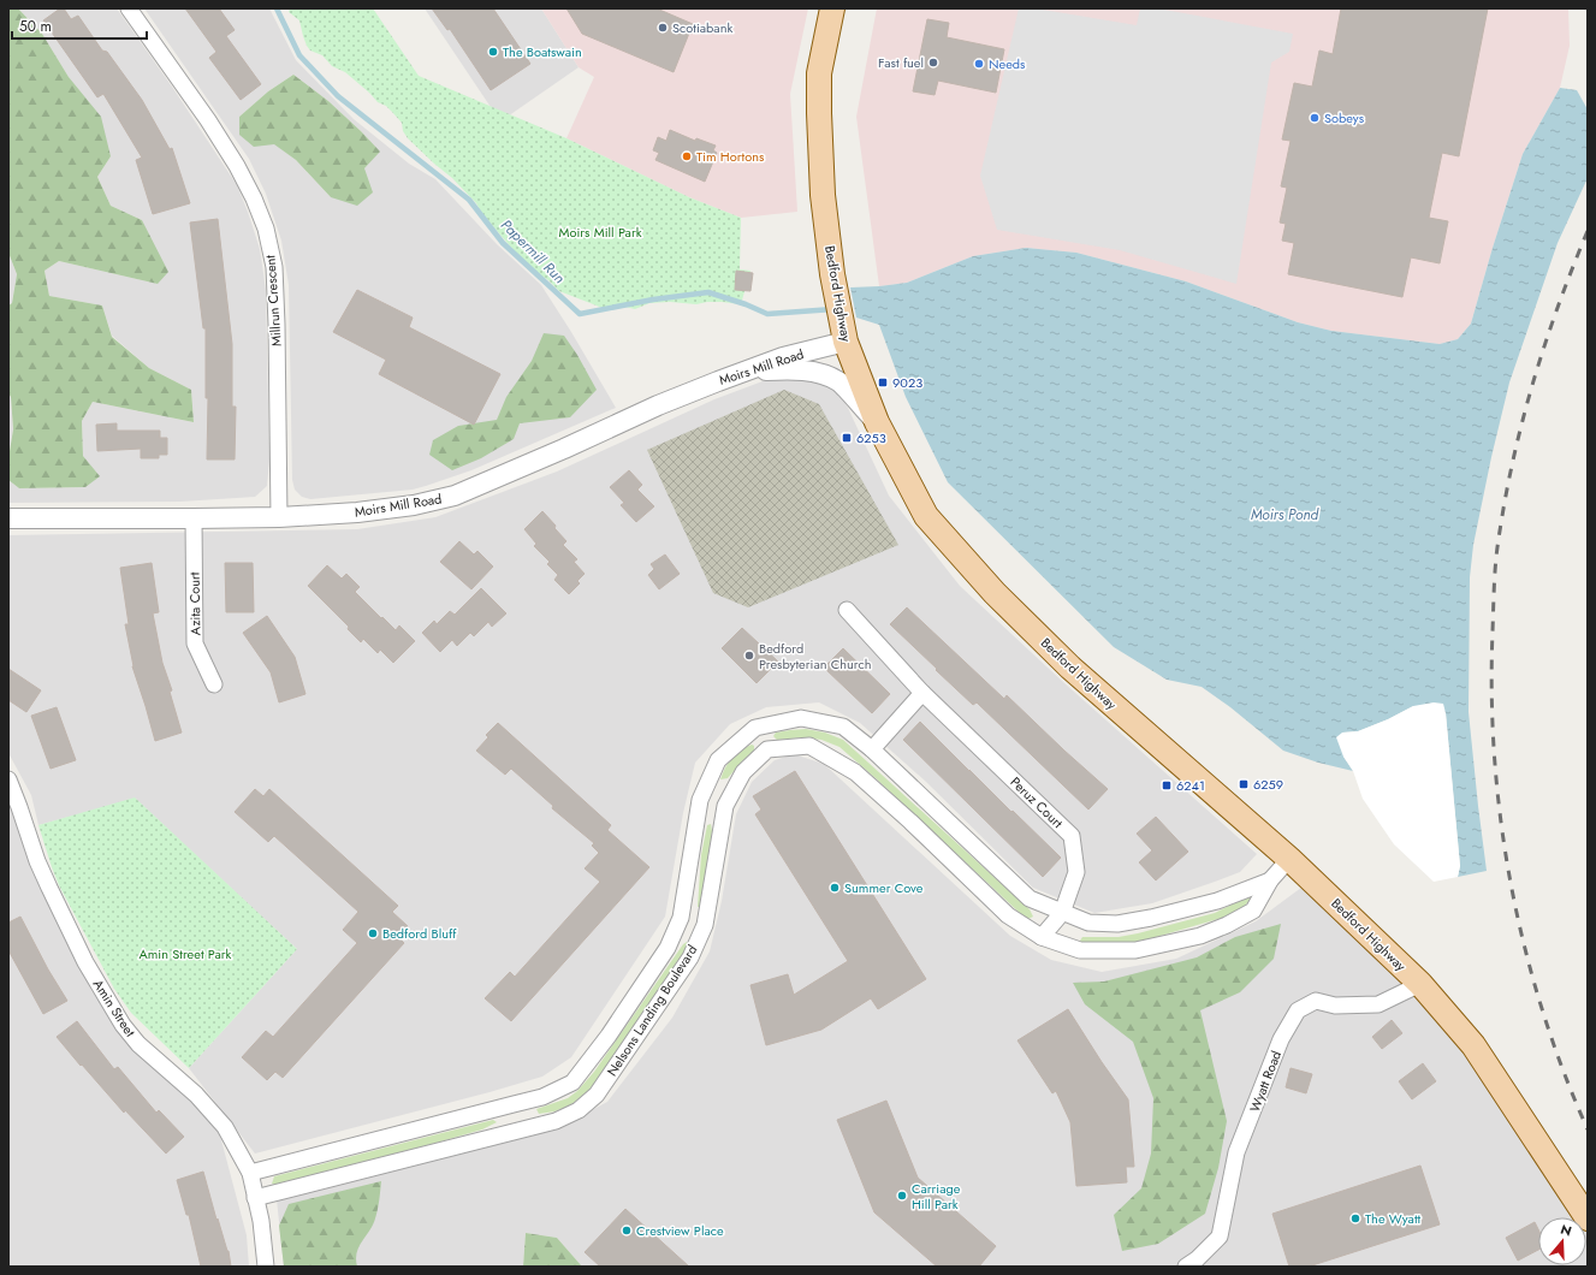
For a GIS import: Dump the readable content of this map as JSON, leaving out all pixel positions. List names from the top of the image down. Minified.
{"streets":{"main road":["Bedford Highway"],"street":["Millrun Crescent","Moirs Mill Road","Azita Court","Peruz Court","Amin Street","Nelsons Landing Boulevard","Wyatt Road"]},"crossings":[["Bedford Highway","Moirs Mill Road"],["Bedford Highway","Nelsons Landing Boulevard"],["Bedford Highway","Wyatt Road"],["Millrun Crescent","Moirs Mill Road"],["Moirs Mill Road","Azita Court"],["Peruz Court","Nelsons Landing Boulevard"],["Amin Street","Nelsons Landing Boulevard"]],"water":["Papermill Run","Moirs Pond"],"parks":["Moirs Mill Park","Amin Street Park"],"places":{"other":["Scotiabank","The Boatswain","Fast fuel","Needs","Sobeys","Tim Hortons","Bedford Presbyterian Church","Summer Cove","Bedford Bluff","Carriage Hill Park","The Wyatt","Crestview Place"],"transit":["9023","6253","6259","6241"]},"scale_bar":"50 m","north":"top"}
